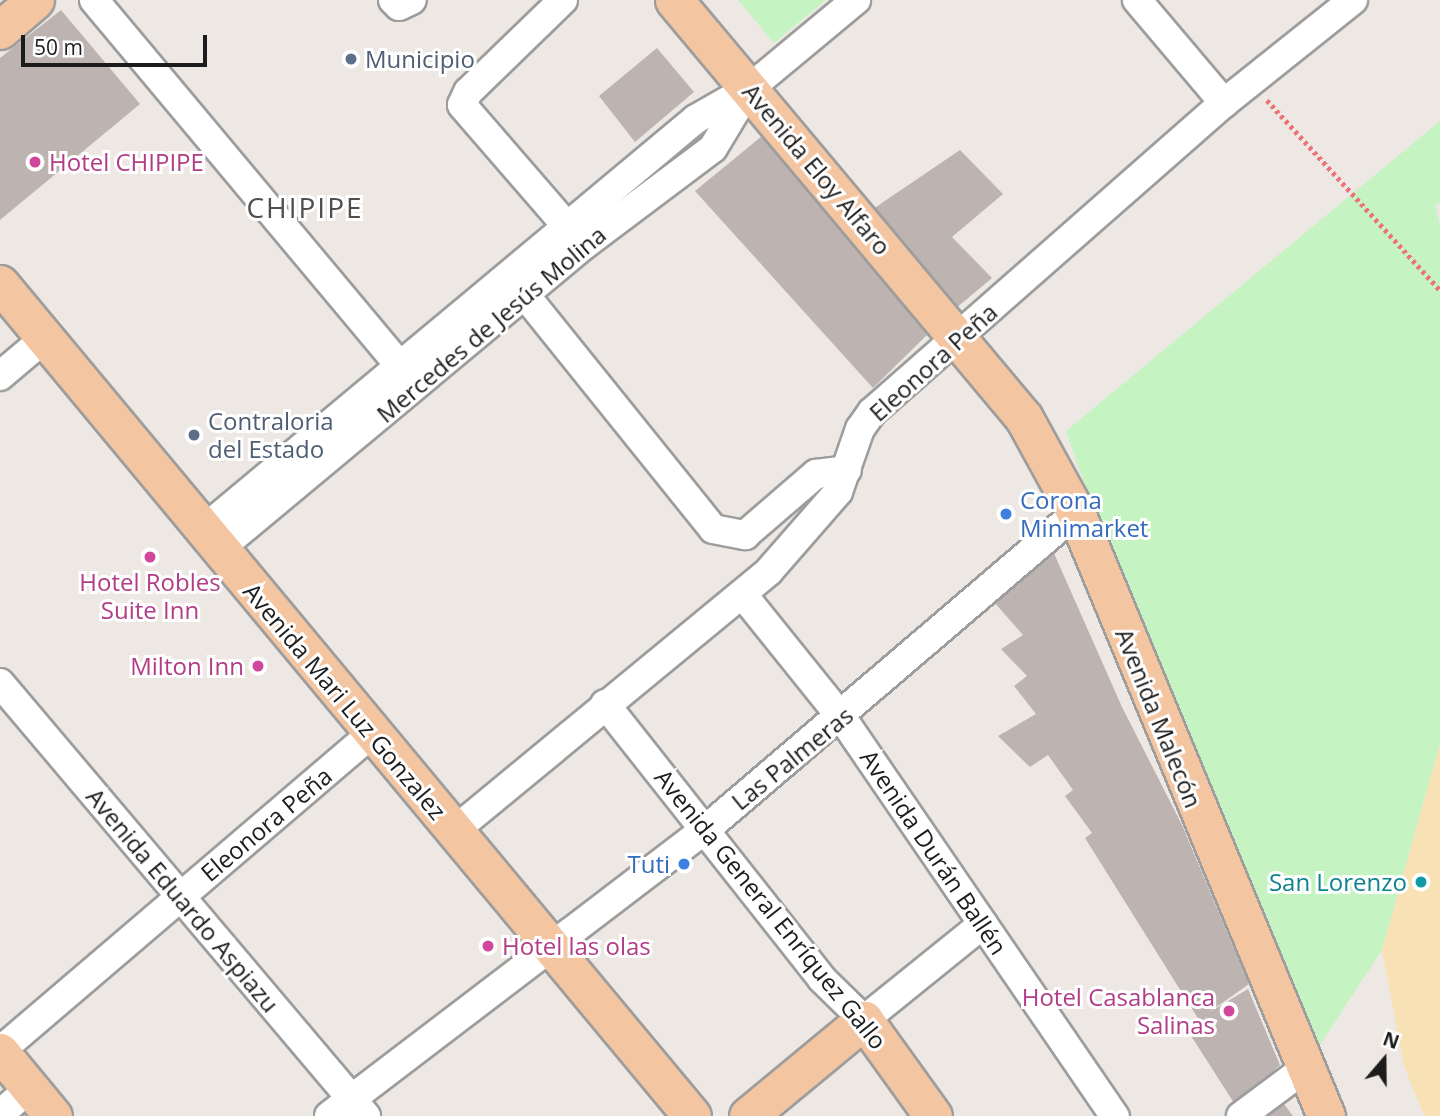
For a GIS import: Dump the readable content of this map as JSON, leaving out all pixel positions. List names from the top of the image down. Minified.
{"streets":{"main road":["Avenida Eloy Alfaro","Avenida Mari Luz Gonzalez","Avenida Malecón","Avenida General Enríquez Gallo"],"street":["Mercedes de Jesús Molina","Eleonora Peña","Las Palmeras","Avenida Durán Ballén","Avenida Eduardo Aspiazu"]},"crossings":[["Avenida Eloy Alfaro","Mercedes de Jesús Molina"],["Avenida Eloy Alfaro","Eleonora Peña"],["Avenida Eloy Alfaro","Avenida Malecón"],["Mercedes de Jesús Molina","Avenida Mari Luz Gonzalez"],["Eleonora Peña","Avenida Mari Luz Gonzalez"],["Eleonora Peña","Avenida Malecón"],["Eleonora Peña","Avenida Durán Ballén"],["Eleonora Peña","Avenida Eduardo Aspiazu"],["Eleonora Peña","Avenida General Enríquez Gallo"],["Avenida Mari Luz Gonzalez","Las Palmeras"],["Avenida Malecón","Las Palmeras"],["Las Palmeras","Avenida Durán Ballén"],["Las Palmeras","Avenida Eduardo Aspiazu"],["Las Palmeras","Avenida General Enríquez Gallo"]],"districts":["CHIPIPE"],"places":["Municipio","Hotel CHIPIPE","Contraloria del Estado","Corona Minimarket","Hotel Robles Suite Inn","Milton Inn","Tuti","San Lorenzo","Hotel las olas","Hotel Casablanca Salinas"],"scale_bar":"50 m","north":"top"}
